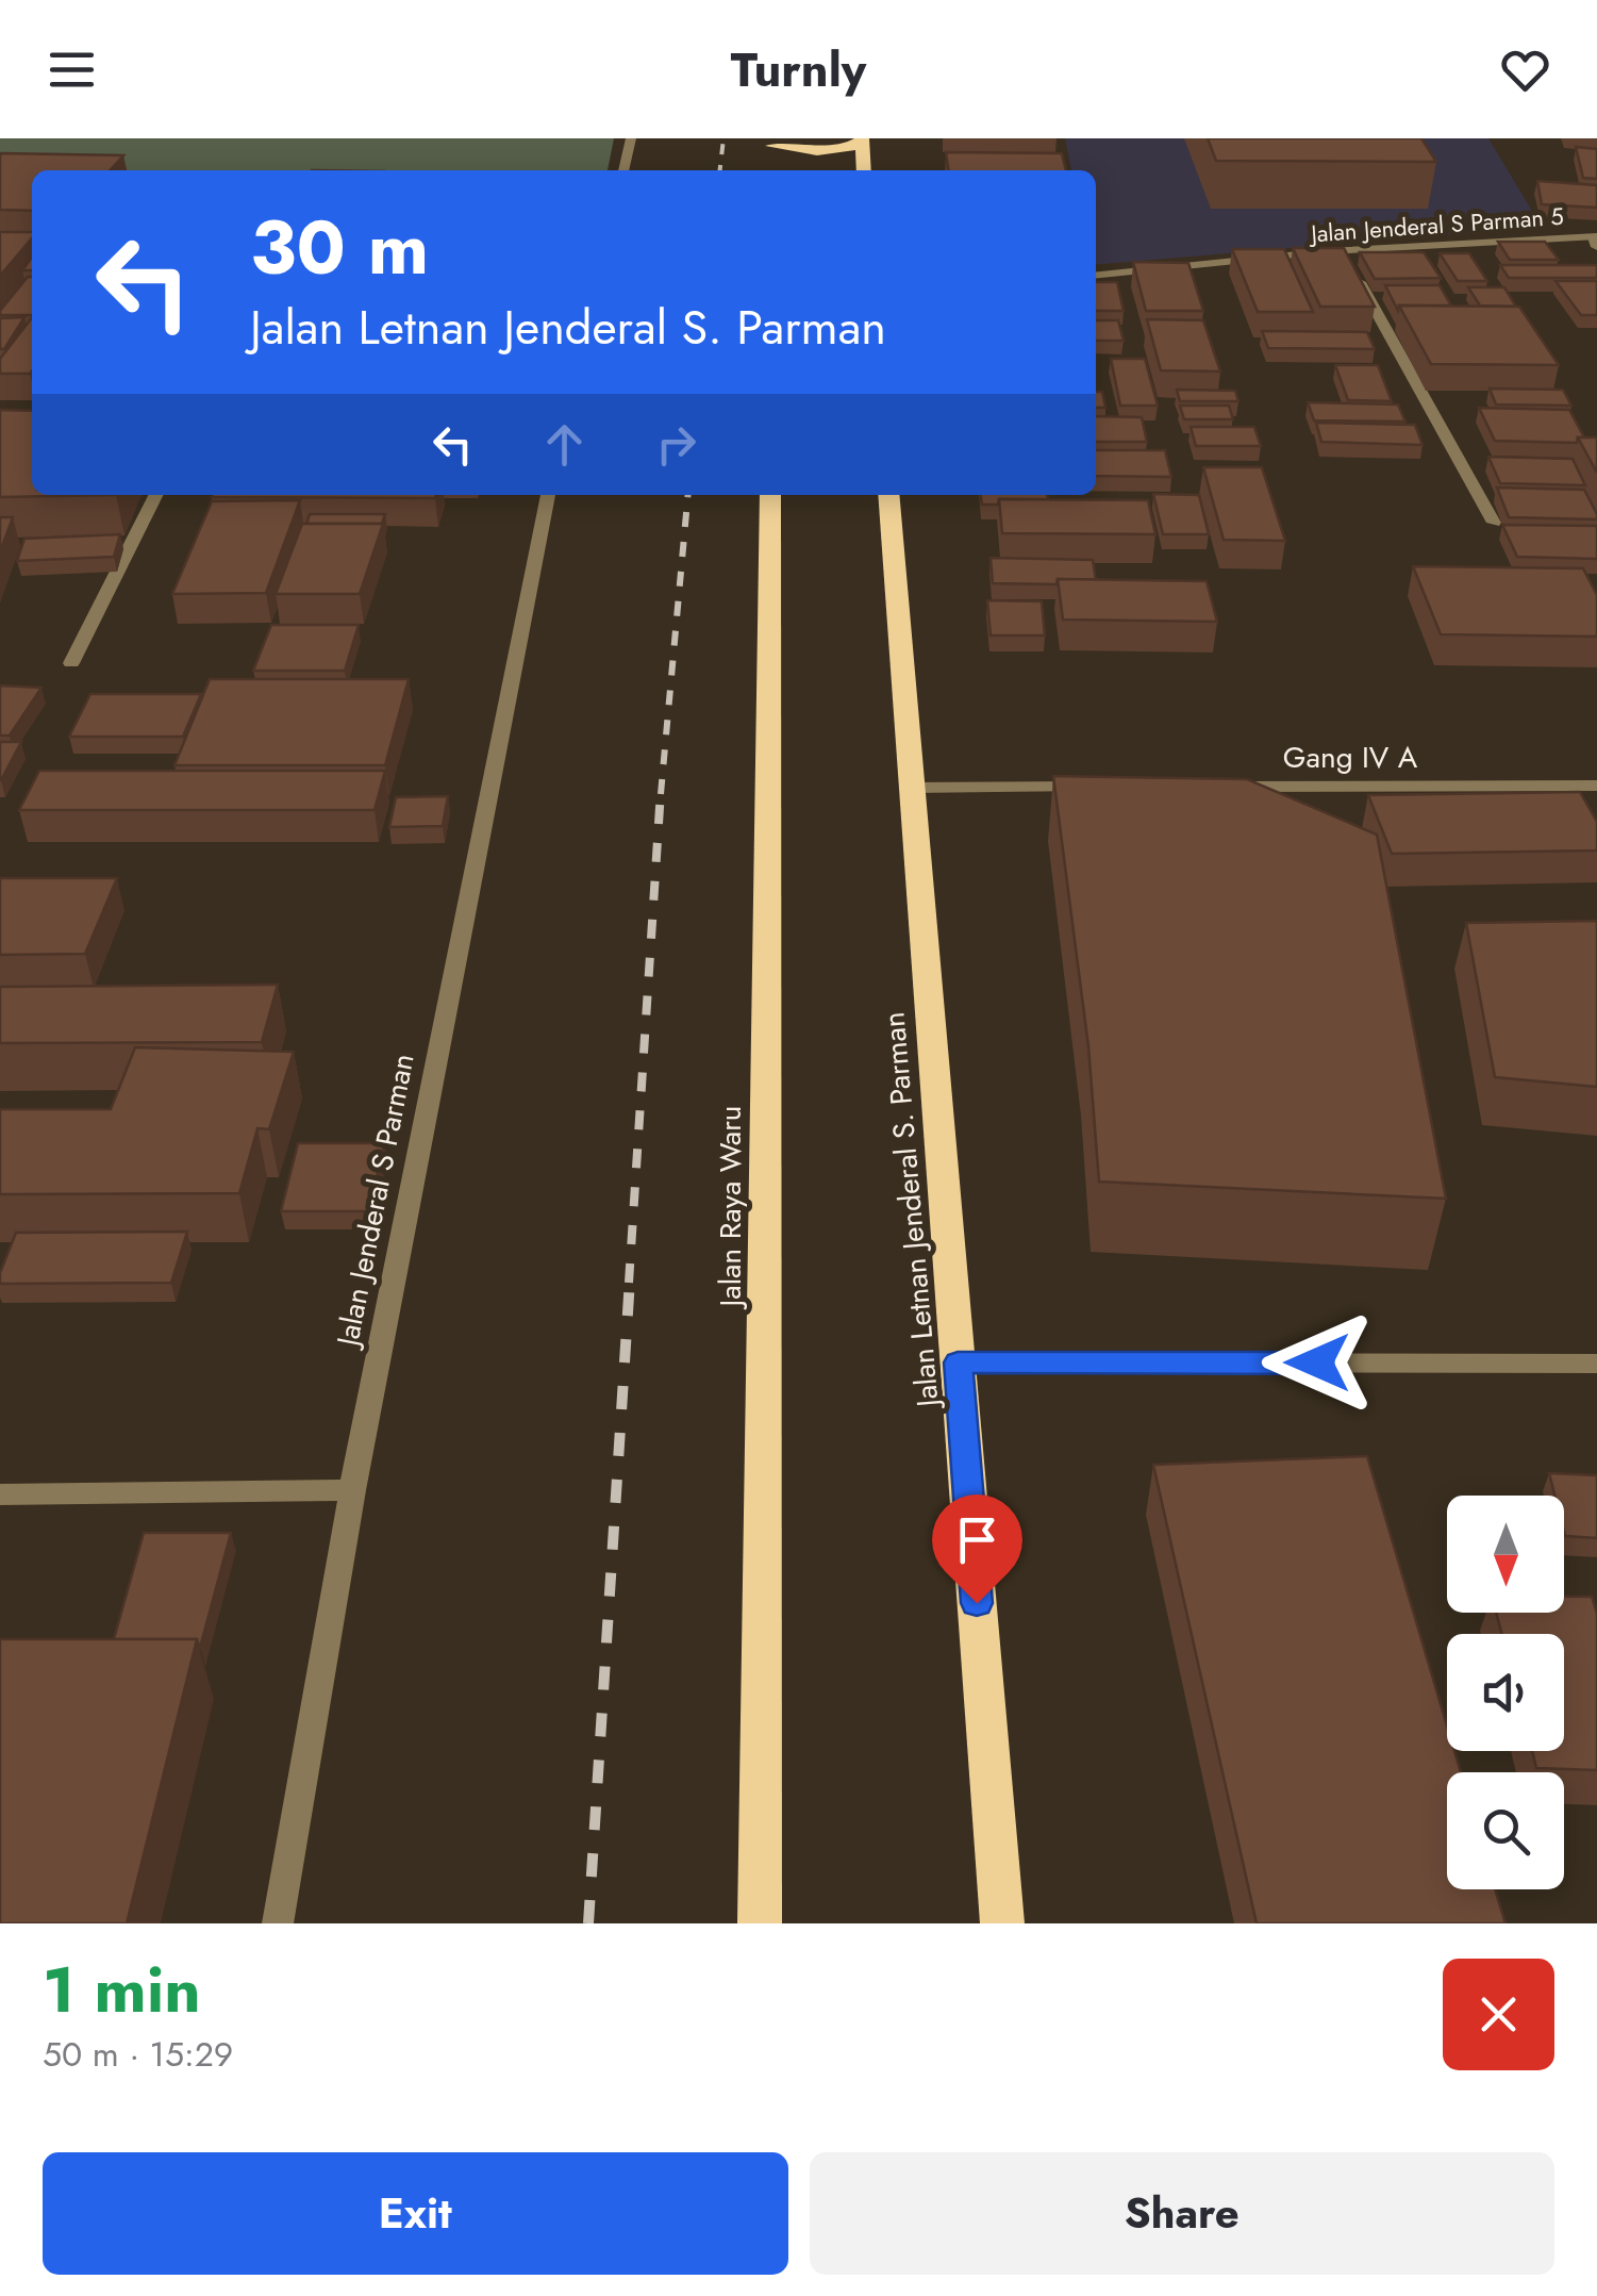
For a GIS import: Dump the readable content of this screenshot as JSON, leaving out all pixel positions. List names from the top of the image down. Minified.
{"streets":{"highway":["Jalan Raya Waru","Jalan Letnan Jenderal S. Parman"],"street":["Jalan Jenderal S Parman 5","Gang IV A","Jalan Jenderal S Parman"]},"north":"bottom","page":{"header":"Turnly","turn":["30 m","Jalan Letnan Jenderal S. Parman"],"heading":["1 min","50 m · 15:29"],"buttons":["Exit","Share"]}}
